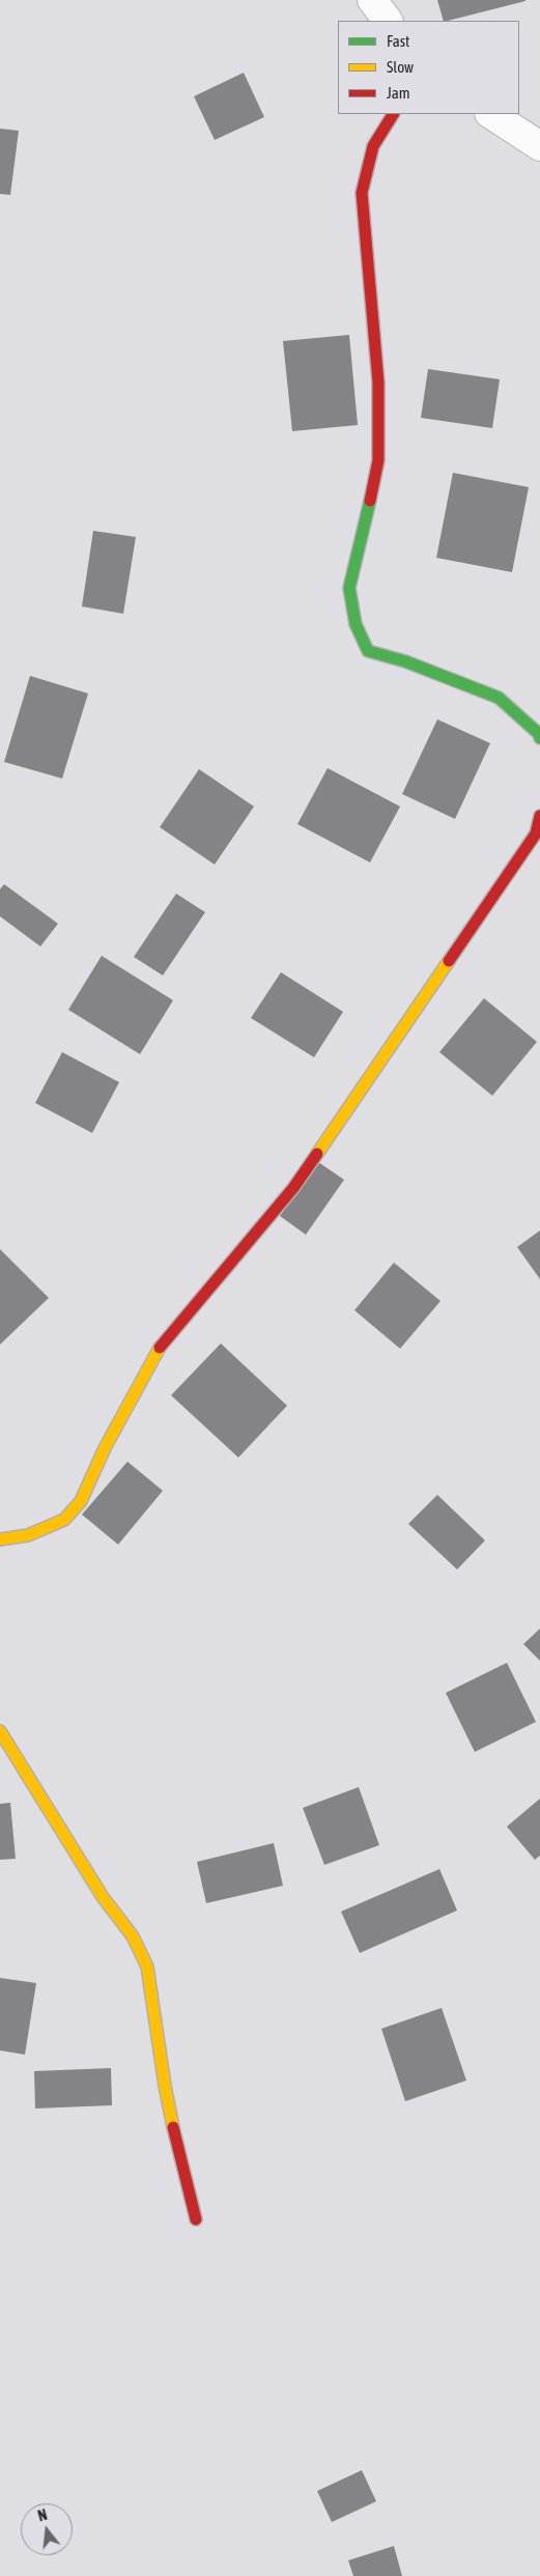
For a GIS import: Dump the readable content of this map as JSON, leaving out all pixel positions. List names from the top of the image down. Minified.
{"legend":["Fast","Slow","Jam"],"north":"top"}
